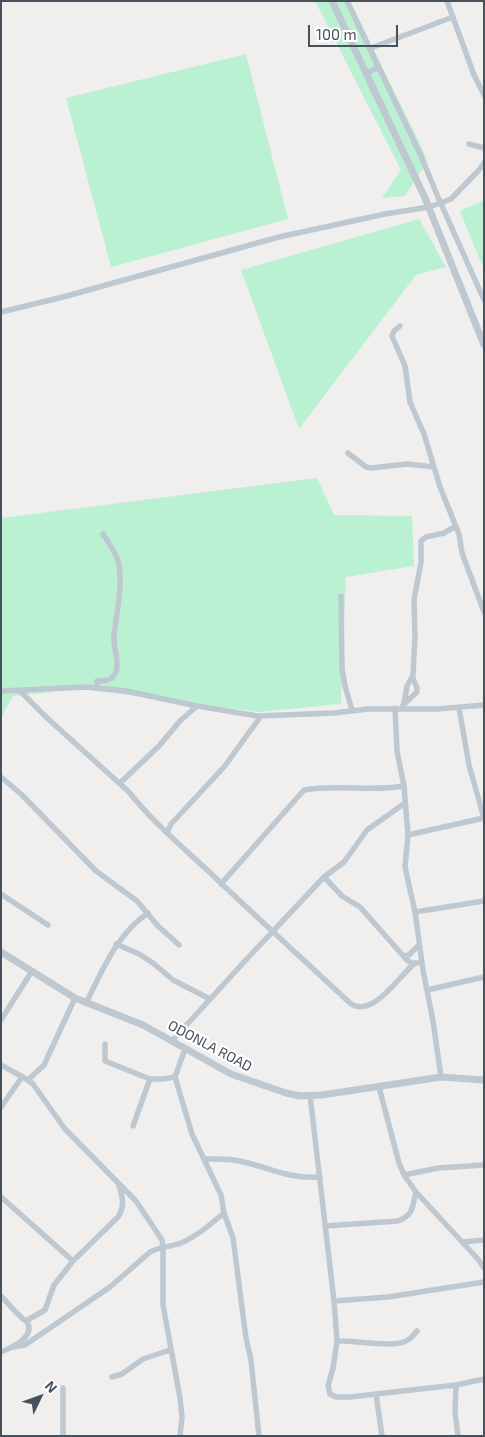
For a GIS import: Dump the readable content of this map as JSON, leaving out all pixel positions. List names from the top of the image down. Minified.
{"streets":{"street":["ODONLA ROAD"]},"scale_bar":"100 m","north":"top right"}
